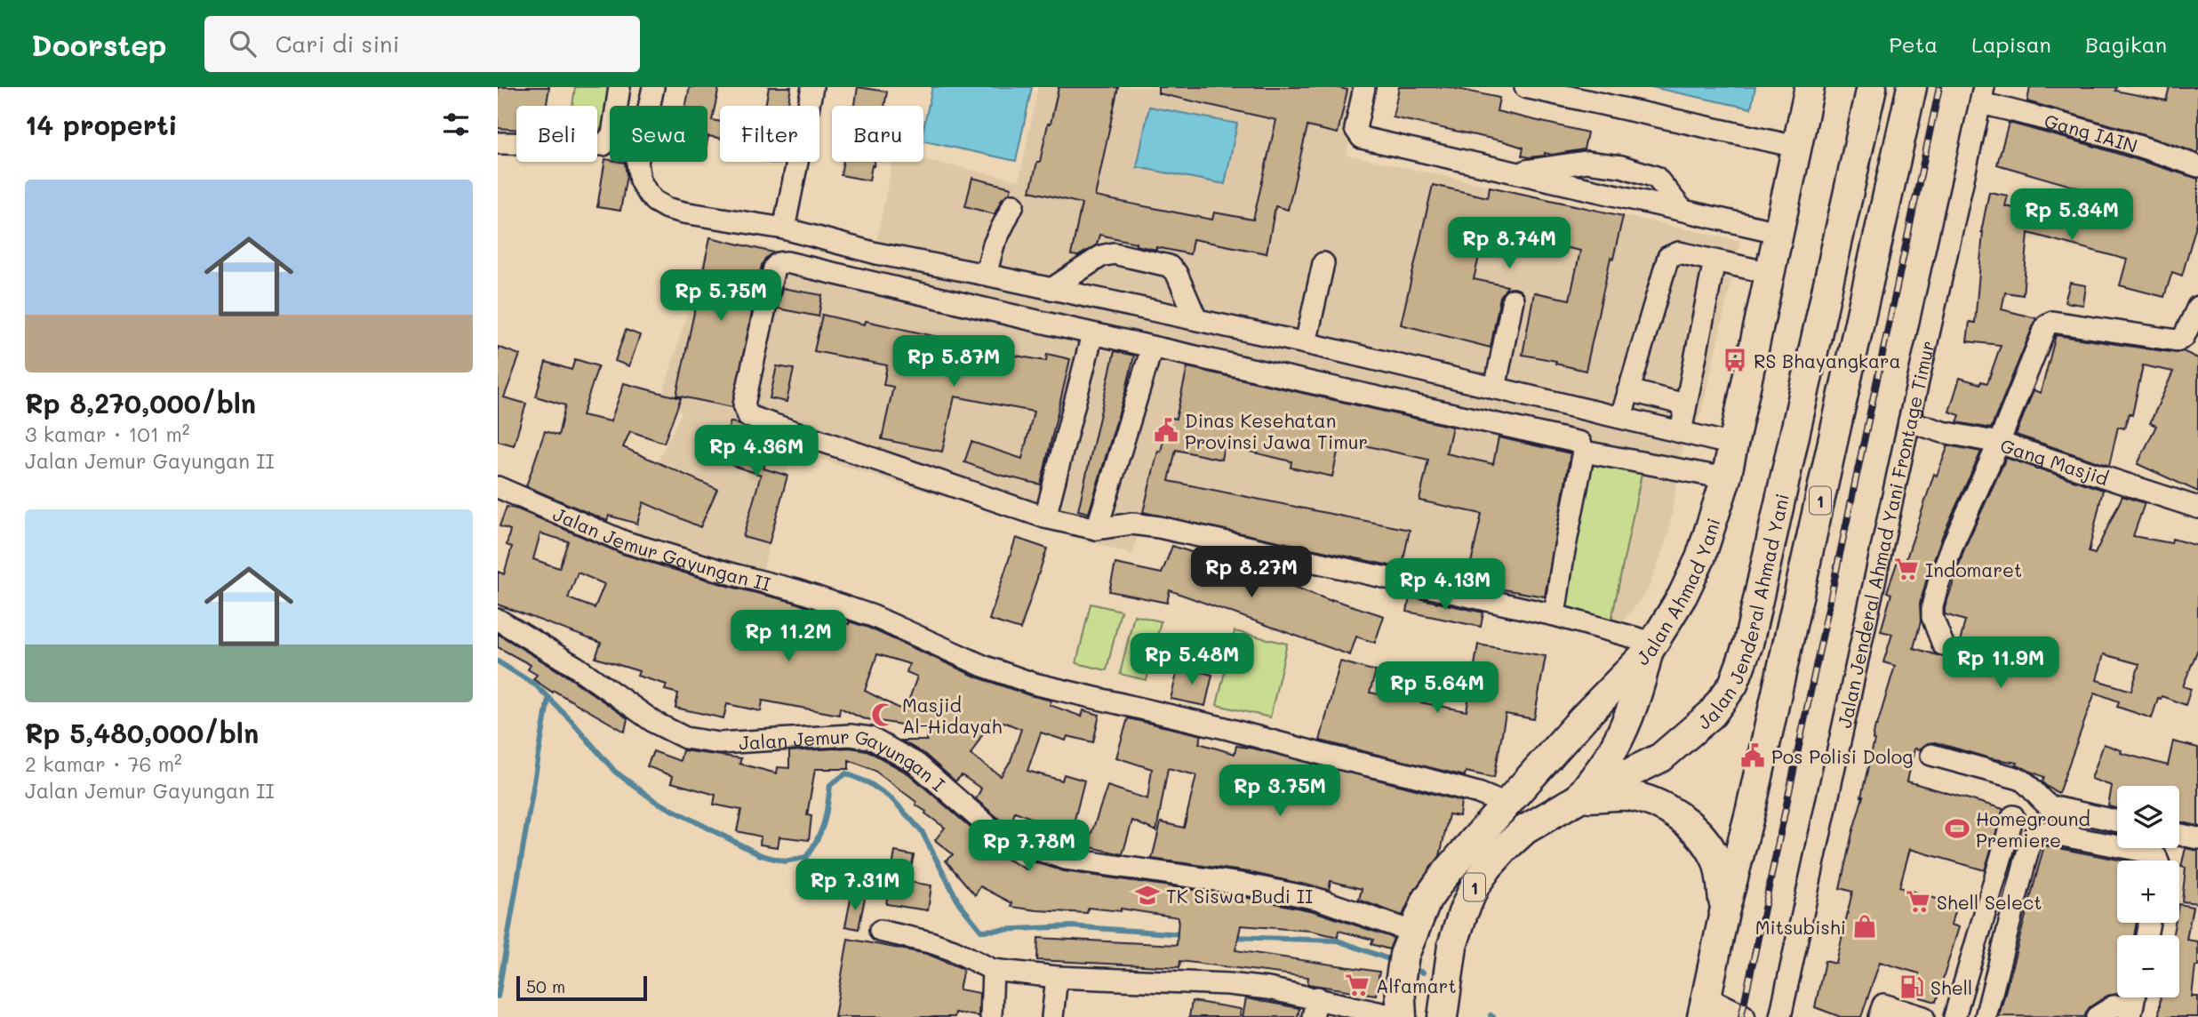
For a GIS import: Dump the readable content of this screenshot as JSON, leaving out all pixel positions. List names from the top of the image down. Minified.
{"streets":{"highway":["1","Jalan Ahmad Yani","Jalan Jenderal Ahmad Yani"],"street":["Gang IAIN","Gang Masjid","Jalan Jenderal Ahmad Yani Frontage Timur","Jalan Jemur Gayungan II","Jalan Jemur Gayungan I"]},"crossings":[["Gang IAIN","Jalan Jenderal Ahmad Yani Frontage Timur"],["Gang Masjid","Jalan Jenderal Ahmad Yani Frontage Timur"],["Jalan Jemur Gayungan II","Jalan Ahmad Yani"],["Jalan Ahmad Yani","Jalan Jemur Gayungan I"]],"places":{"bus stop":["RS Bhayangkara"],"public building":["Dinas Kesehatan Provinsi Jawa Timur","Pos Polisi Dolog"],"supermarket":["Indomaret","Shell Select","Alfamart"],"mosque":["Masjid Al-Hidayah"],"sports":["Homeground Premiere"],"school or university":["TK Siswa Budi II"],"shop":["Mitsubishi"],"fuel station":["Shell"]},"scale_bar":"50 m","page":{"header":"Doorstep","search":"Cari di sini","nav":["Peta","Lapisan","Bagikan"],"heading":"14 properti","chip":["Beli","Sewa","Filter","Baru"],"list":[{"name":"Rp 8,270,000/bln","note":"3 kamar · 101 m² · Jalan Jemur Gayungan II"},{"name":"Rp 5,480,000/bln","note":"2 kamar · 76 m² · Jalan Jemur Gayungan II"}],"price":["Rp 5.34M","Rp 8.74M","Rp 5.75M","Rp 5.87M","Rp 4.36M","Rp 8.27M","Rp 4.13M","Rp 11.2M","Rp 5.48M","Rp 11.9M","Rp 5.64M","Rp 3.75M","Rp 7.78M","Rp 7.31M"],"map_buttons":["+","−"],"scale":"50 m"}}
